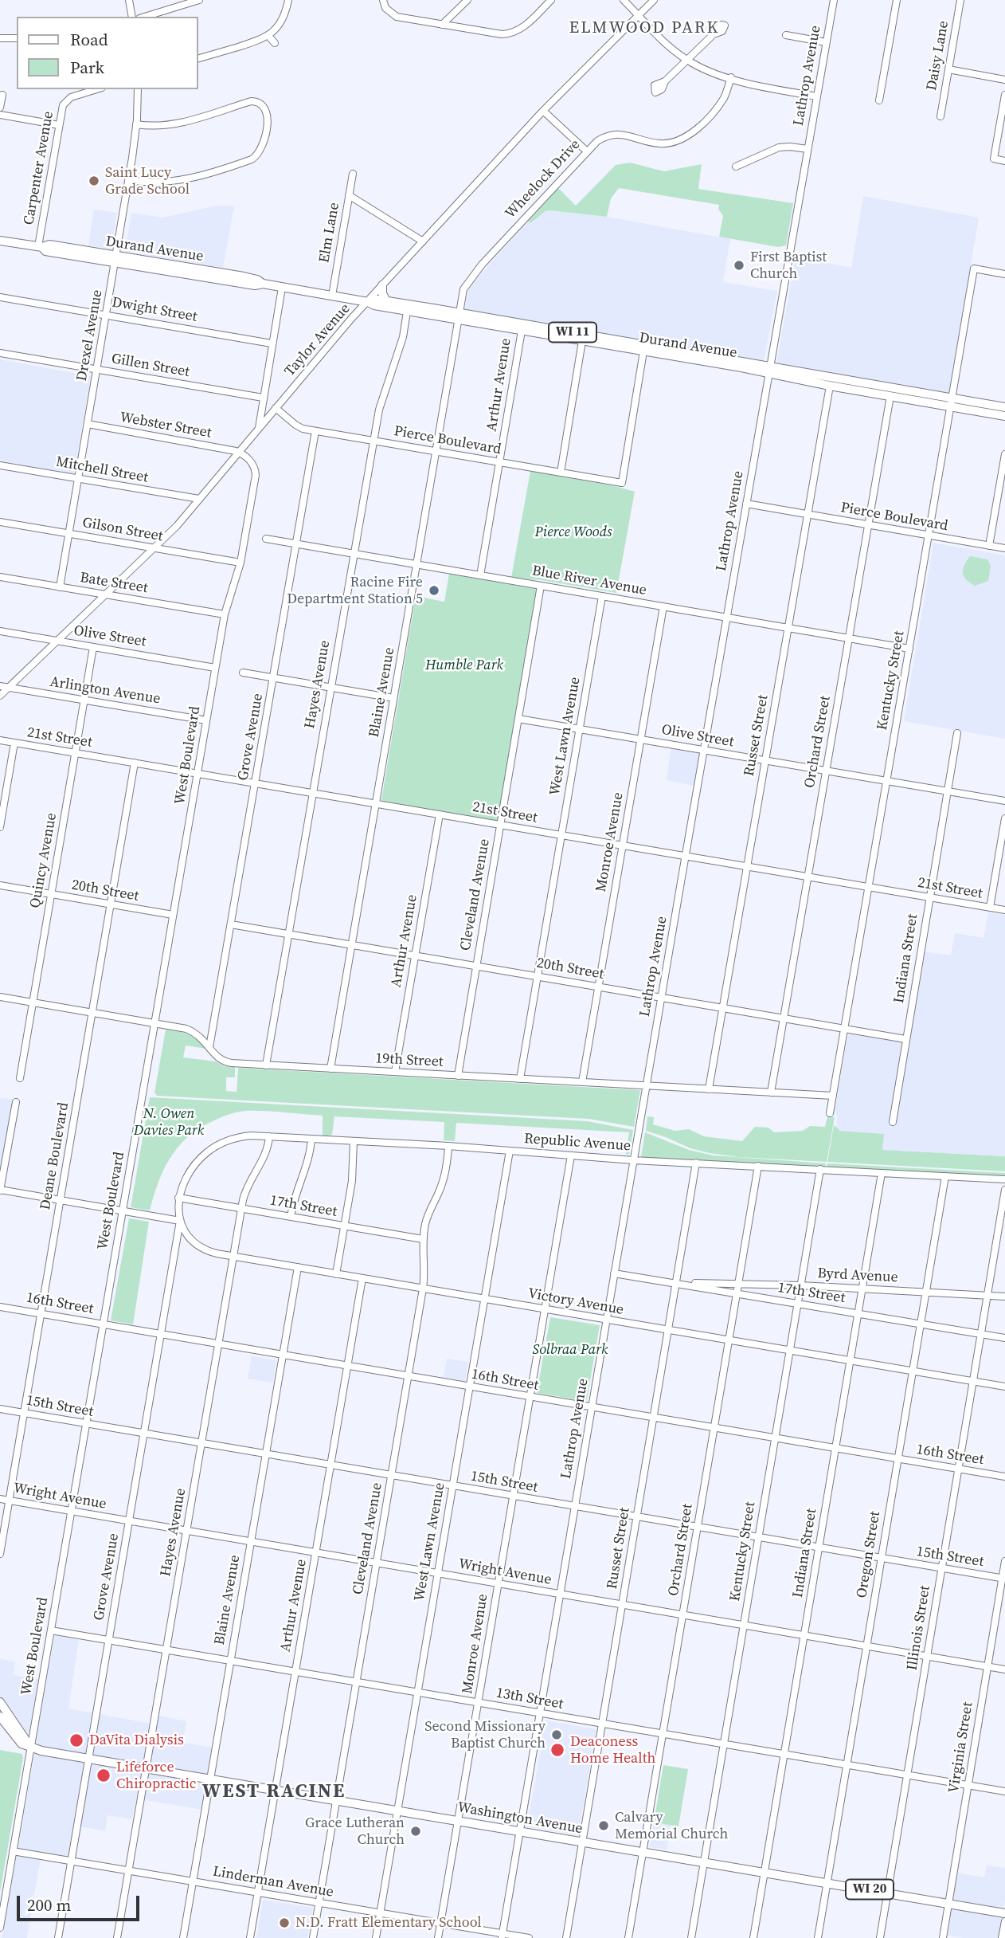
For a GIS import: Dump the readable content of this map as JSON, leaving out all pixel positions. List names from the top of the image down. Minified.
{"streets":{"main road":["Durand Avenue","WI 11","Washington Avenue","WI 20"],"street":["Daisy Lane","Lathrop Avenue","Carpenter Avenue","Wheelock Drive","Elm Lane","Dwight Street","Drexel Avenue","Taylor Avenue","Gillen Street","Arthur Avenue","Webster Street","Pierce Boulevard","Mitchell Street","Gilson Street","Blue River Avenue","Bate Street","Olive Street","Kentucky Street","Hayes Avenue","Arlington Avenue","Blaine Avenue","Russet Street","West Lawn Avenue","Grove Avenue","21st Street","Orchard Street","West Boulevard","Monroe Avenue","Quincy Avenue","20th Street","Cleveland Avenue","Indiana Street","19th Street","Republic Avenue","Deane Boulevard","17th Street","Byrd Avenue","Victory Avenue","16th Street","15th Street","Wright Avenue","Oregon Street","Illinois Street","13th Street","Virginia Street","Linderman Avenue"]},"crossings":[["Lathrop Avenue","Durand Avenue"],["Lathrop Avenue","Pierce Boulevard"],["Lathrop Avenue","Blue River Avenue"],["Lathrop Avenue","Olive Street"],["Lathrop Avenue","21st Street"],["Lathrop Avenue","20th Street"],["Lathrop Avenue","19th Street"],["Lathrop Avenue","Republic Avenue"],["Lathrop Avenue","17th Street"],["Lathrop Avenue","Victory Avenue"],["Lathrop Avenue","16th Street"],["Lathrop Avenue","15th Street"],["Lathrop Avenue","Wright Avenue"],["Lathrop Avenue","13th Street"],["Lathrop Avenue","Washington Avenue"],["Lathrop Avenue","Linderman Avenue"],["Carpenter Avenue","Durand Avenue"],["Wheelock Drive","Durand Avenue"],["Wheelock Drive","Blaine Avenue"],["Elm Lane","Durand Avenue"],["Durand Avenue","Drexel Avenue"],["Durand Avenue","Taylor Avenue"],["Durand Avenue","Arthur Avenue"],["Durand Avenue","Pierce Boulevard"],["Durand Avenue","Kentucky Street"],["Durand Avenue","Hayes Avenue"],["Durand Avenue","Blaine Avenue"],["Durand Avenue","Russet Street"],["Durand Avenue","Orchard Street"],["Dwight Street","Drexel Avenue"],["Drexel Avenue","Gillen Street"],["Drexel Avenue","Webster Street"],["Drexel Avenue","Mitchell Street"],["Drexel Avenue","Gilson Street"],["Drexel Avenue","Bate Street"],["Taylor Avenue","Webster Street"],["Taylor Avenue","Pierce Boulevard"],["Taylor Avenue","Mitchell Street"],["Taylor Avenue","Gilson Street"],["Taylor Avenue","Bate Street"],["Taylor Avenue","Olive Street"],["Taylor Avenue","Arlington Avenue"],["Taylor Avenue","West Boulevard"],["Arthur Avenue","Pierce Boulevard"],["Arthur Avenue","Blue River Avenue"],["Arthur Avenue","21st Street"],["Arthur Avenue","20th Street"],["Arthur Avenue","19th Street"],["Arthur Avenue","Victory Avenue"],["Arthur Avenue","16th Street"],["Arthur Avenue","15th Street"],["Arthur Avenue","Wright Avenue"],["Arthur Avenue","13th Street"],["Arthur Avenue","Washington Avenue"],["Arthur Avenue","Linderman Avenue"],["Webster Street","West Boulevard"],["Pierce Boulevard","Kentucky Street"],["Pierce Boulevard","Hayes Avenue"],["Pierce Boulevard","Blaine Avenue"],["Pierce Boulevard","Russet Street"],["Pierce Boulevard","Grove Avenue"],["Pierce Boulevard","Orchard Street"],["Gilson Street","West Boulevard"],["Blue River Avenue","Kentucky Street"],["Blue River Avenue","Hayes Avenue"],["Blue River Avenue","Blaine Avenue"],["Blue River Avenue","Russet Street"],["Blue River Avenue","West Lawn Avenue"],["Blue River Avenue","Grove Avenue"],["Blue River Avenue","Orchard Street"],["Blue River Avenue","Monroe Avenue"],["Blue River Avenue","Cleveland Avenue"],["Bate Street","West Boulevard"],["Olive Street","Kentucky Street"],["Olive Street","Russet Street"],["Olive Street","West Lawn Avenue"],["Olive Street","Orchard Street"],["Olive Street","West Boulevard"],["Olive Street","Monroe Avenue"],["Olive Street","Quincy Avenue"],["Olive Street","Cleveland Avenue"],["Olive Street","Indiana Street"],["Kentucky Street","21st Street"],["Kentucky Street","20th Street"],["Kentucky Street","19th Street"],["Kentucky Street","Republic Avenue"],["Kentucky Street","17th Street"],["Kentucky Street","Byrd Avenue"],["Kentucky Street","Victory Avenue"],["Kentucky Street","16th Street"],["Kentucky Street","15th Street"],["Kentucky Street","Wright Avenue"],["Kentucky Street","13th Street"],["Kentucky Street","Washington Avenue"],["Hayes Avenue","21st Street"],["Hayes Avenue","20th Street"],["Hayes Avenue","19th Street"],["Hayes Avenue","Republic Avenue"],["Hayes Avenue","17th Street"],["Hayes Avenue","Victory Avenue"],["Hayes Avenue","16th Street"],["Hayes Avenue","15th Street"],["Hayes Avenue","Wright Avenue"],["Hayes Avenue","13th Street"],["Hayes Avenue","Washington Avenue"],["Hayes Avenue","Linderman Avenue"],["Arlington Avenue","West Boulevard"],["Arlington Avenue","Quincy Avenue"],["Blaine Avenue","21st Street"],["Blaine Avenue","20th Street"],["Blaine Avenue","19th Street"],["Blaine Avenue","Victory Avenue"],["Blaine Avenue","16th Street"],["Blaine Avenue","15th Street"],["Blaine Avenue","Wright Avenue"],["Blaine Avenue","13th Street"],["Blaine Avenue","Washington Avenue"],["Blaine Avenue","Linderman Avenue"],["Russet Street","21st Street"],["Russet Street","20th Street"],["Russet Street","19th Street"],["Russet Street","Republic Avenue"],["Russet Street","17th Street"],["Russet Street","Byrd Avenue"],["Russet Street","Victory Avenue"],["Russet Street","16th Street"],["Russet Street","15th Street"],["Russet Street","Wright Avenue"],["Russet Street","13th Street"],["Russet Street","Washington Avenue"],["West Lawn Avenue","21st Street"],["West Lawn Avenue","20th Street"],["West Lawn Avenue","19th Street"],["West Lawn Avenue","Republic Avenue"],["West Lawn Avenue","Victory Avenue"],["West Lawn Avenue","16th Street"],["West Lawn Avenue","15th Street"],["West Lawn Avenue","Wright Avenue"],["West Lawn Avenue","13th Street"],["West Lawn Avenue","Washington Avenue"],["West Lawn Avenue","Linderman Avenue"],["Grove Avenue","21st Street"],["Grove Avenue","20th Street"],["Grove Avenue","19th Street"],["Grove Avenue","Victory Avenue"],["Grove Avenue","16th Street"],["Grove Avenue","15th Street"],["Grove Avenue","Wright Avenue"],["Grove Avenue","13th Street"],["Grove Avenue","Washington Avenue"],["Grove Avenue","Linderman Avenue"],["21st Street","Orchard Street"],["21st Street","West Boulevard"],["21st Street","Monroe Avenue"],["21st Street","Quincy Avenue"],["21st Street","Cleveland Avenue"],["21st Street","Indiana Street"],["21st Street","Deane Boulevard"],["Orchard Street","20th Street"],["Orchard Street","19th Street"],["Orchard Street","Republic Avenue"],["Orchard Street","17th Street"],["Orchard Street","Byrd Avenue"],["Orchard Street","Victory Avenue"],["Orchard Street","16th Street"],["Orchard Street","15th Street"],["Orchard Street","Wright Avenue"],["Orchard Street","13th Street"],["Orchard Street","Washington Avenue"],["West Boulevard","20th Street"],["West Boulevard","19th Street"],["West Boulevard","16th Street"],["West Boulevard","15th Street"],["West Boulevard","Wright Avenue"],["West Boulevard","13th Street"],["West Boulevard","Washington Avenue"],["West Boulevard","Linderman Avenue"],["Monroe Avenue","20th Street"],["Monroe Avenue","19th Street"],["Monroe Avenue","Republic Avenue"],["Monroe Avenue","Victory Avenue"],["Monroe Avenue","16th Street"],["Monroe Avenue","15th Street"],["Monroe Avenue","Wright Avenue"],["Monroe Avenue","13th Street"],["Monroe Avenue","Washington Avenue"],["Monroe Avenue","Linderman Avenue"],["Quincy Avenue","20th Street"],["Quincy Avenue","19th Street"],["20th Street","Cleveland Avenue"],["20th Street","Indiana Street"],["20th Street","Deane Boulevard"],["Cleveland Avenue","19th Street"],["Cleveland Avenue","Republic Avenue"],["Cleveland Avenue","17th Street"],["Cleveland Avenue","Victory Avenue"],["Cleveland Avenue","16th Street"],["Cleveland Avenue","15th Street"],["Cleveland Avenue","Wright Avenue"],["Cleveland Avenue","13th Street"],["Cleveland Avenue","Washington Avenue"],["Cleveland Avenue","Linderman Avenue"],["Indiana Street","Republic Avenue"],["Indiana Street","17th Street"],["Indiana Street","Byrd Avenue"],["Indiana Street","Victory Avenue"],["Indiana Street","16th Street"],["Indiana Street","15th Street"],["Indiana Street","Wright Avenue"],["Indiana Street","13th Street"],["Indiana Street","Washington Avenue"],["19th Street","Deane Boulevard"],["Republic Avenue","17th Street"],["Republic Avenue","Oregon Street"],["Deane Boulevard","16th Street"],["Deane Boulevard","15th Street"],["Deane Boulevard","Wright Avenue"],["17th Street","Byrd Avenue"],["17th Street","Oregon Street"],["17th Street","Illinois Street"],["Byrd Avenue","Oregon Street"],["Byrd Avenue","Illinois Street"],["Victory Avenue","Oregon Street"],["Victory Avenue","Illinois Street"],["16th Street","Oregon Street"],["16th Street","Illinois Street"],["15th Street","Oregon Street"],["15th Street","Illinois Street"],["15th Street","Virginia Street"],["Wright Avenue","Oregon Street"],["Wright Avenue","Illinois Street"],["Wright Avenue","Virginia Street"],["Oregon Street","13th Street"],["Oregon Street","Washington Avenue"],["Illinois Street","13th Street"],["Illinois Street","Washington Avenue"],["13th Street","Virginia Street"],["Virginia Street","Washington Avenue"]],"districts":["ELMWOOD PARK","WEST RACINE"],"parks":["Pierce Woods","Humble Park","N. Owen Davies Park","Solbraa Park"],"places":["Saint Lucy Grade School","First Baptist Church","Racine Fire Department Station 5","Second Missionary Baptist Church","DaVita Dialysis","Deaconess Home Health","Lifeforce Chiropractic","Calvary Memorial Church","Grace Lutheran Church","N.D. Fratt Elementary School"],"legend":["Road","Park"],"scale_bar":"200 m"}
